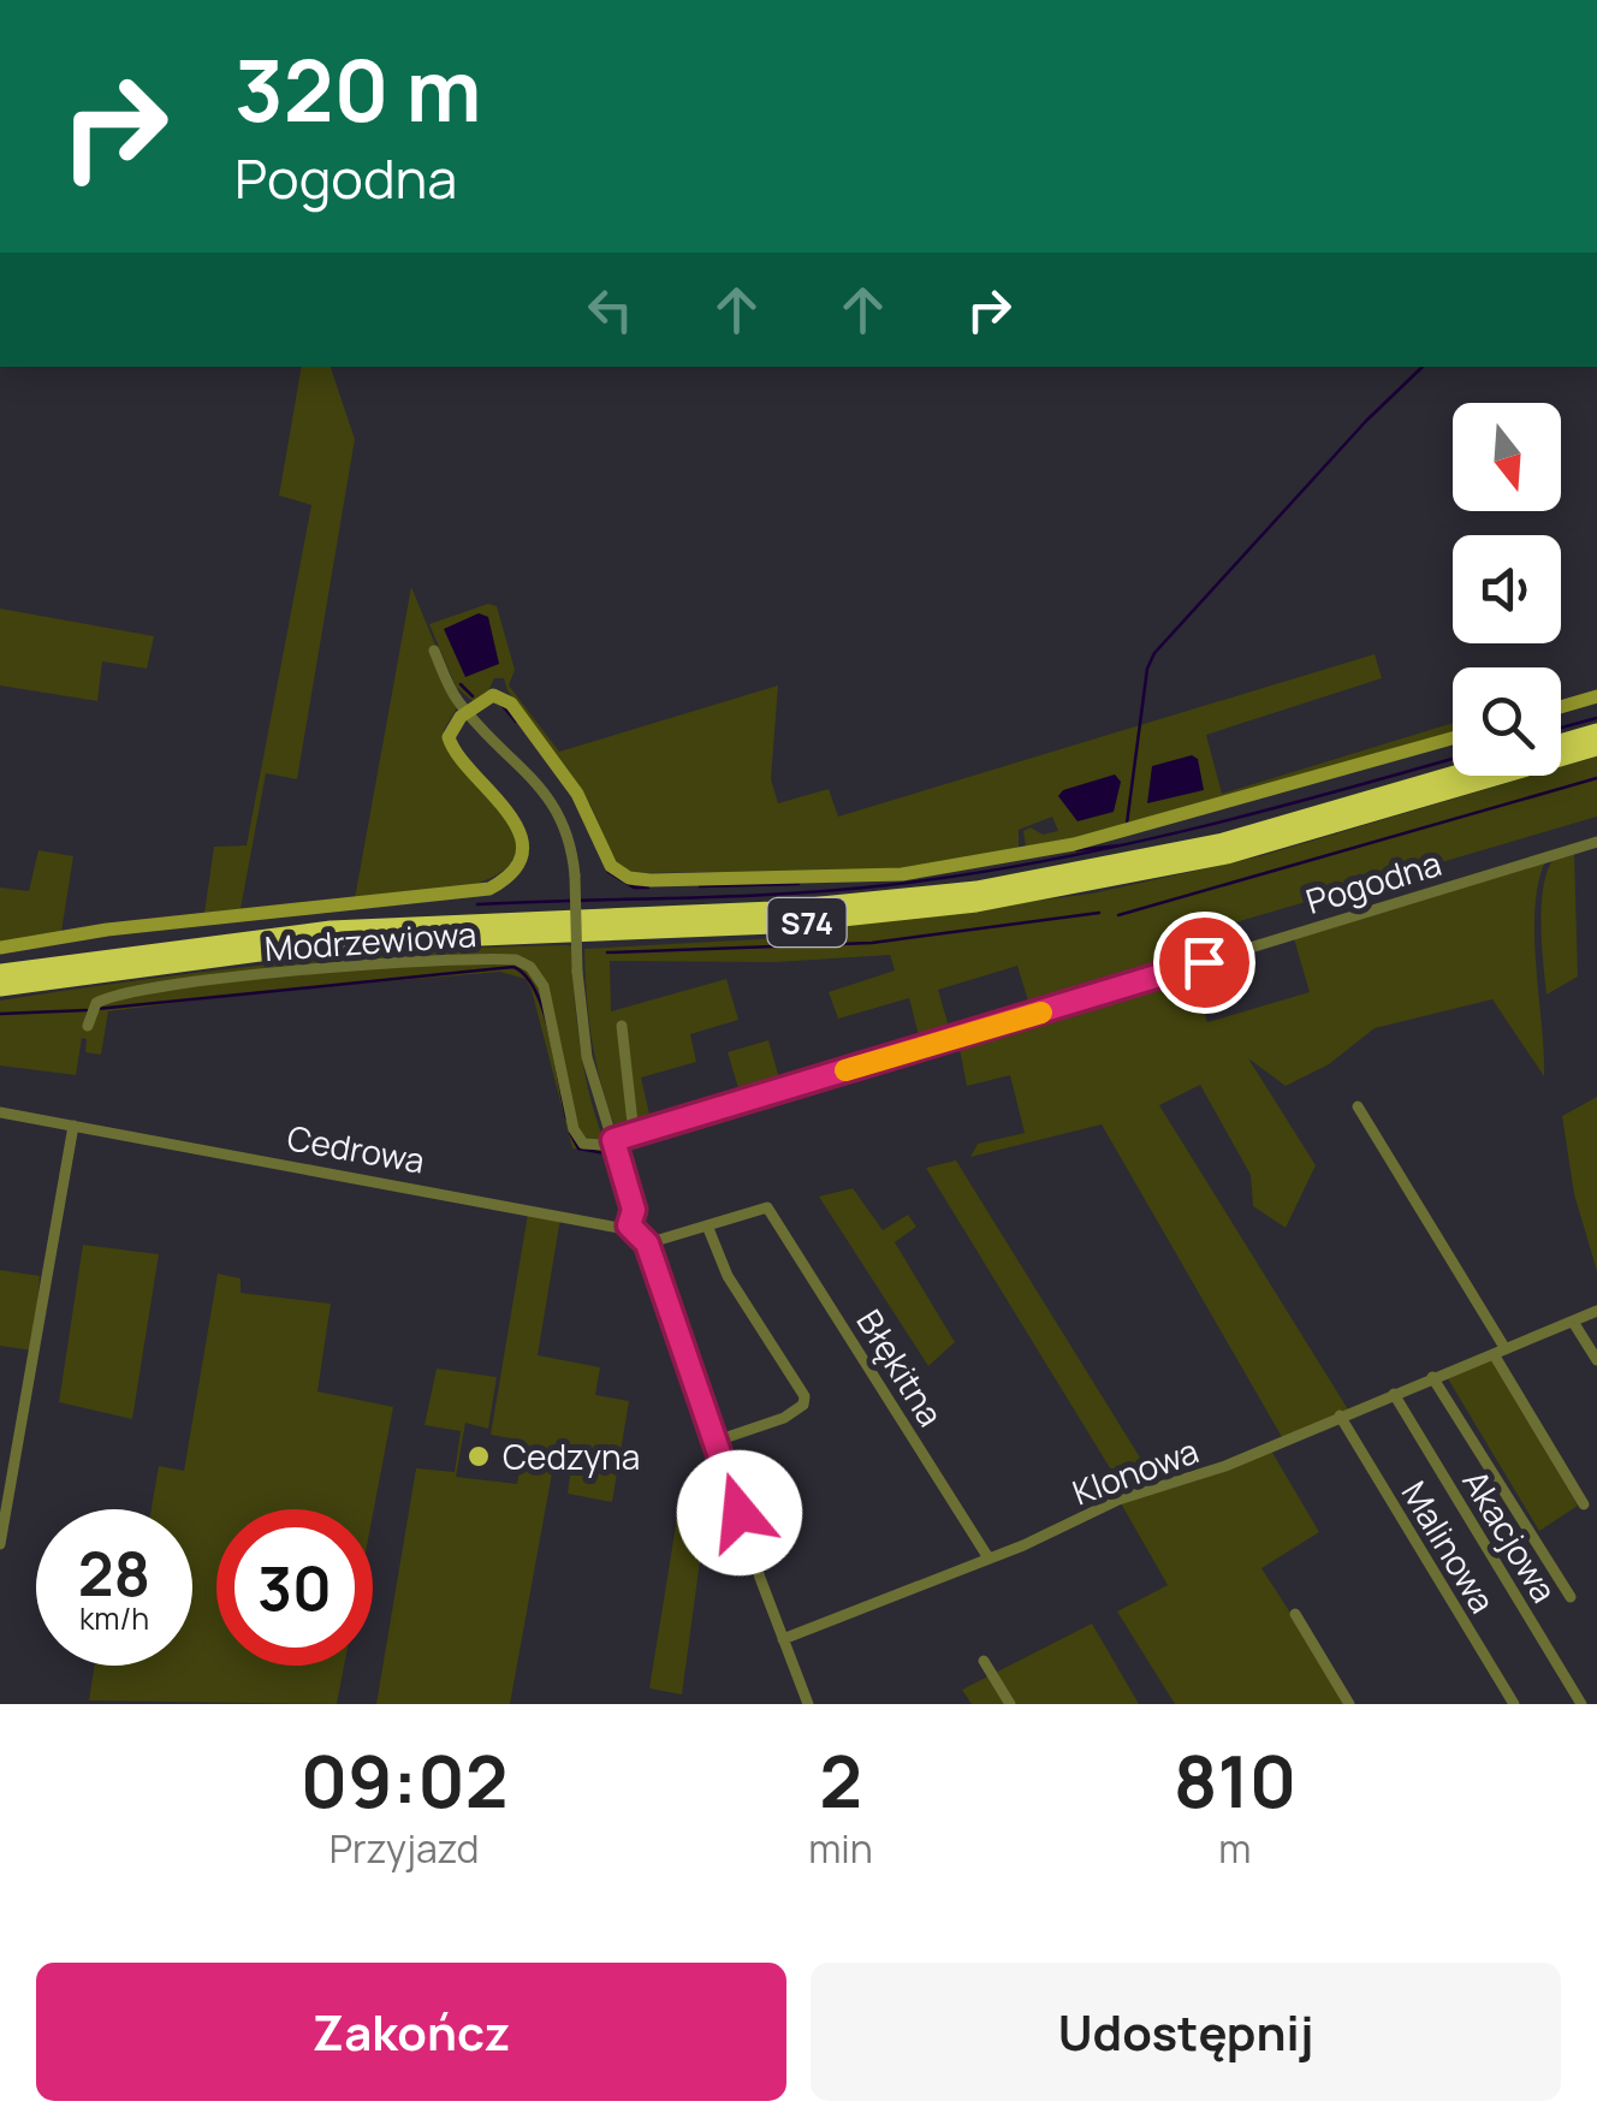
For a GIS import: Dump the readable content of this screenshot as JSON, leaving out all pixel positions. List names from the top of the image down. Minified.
{"streets":{"highway":["S74"],"street":["Pogodna","Modrzewiowa","Cedrowa","Błękitna","Klonowa","Akacjowa","Malinowa"]},"crossings":[["Pogodna","Modrzewiowa"],["Błękitna","Klonowa"],["Klonowa","Akacjowa"],["Klonowa","Malinowa"]],"places":["Cedzyna"],"north":"bottom","page":{"turn":["320 m","Pogodna"],"speed":"28 km/h","limit":"30","eta":["09:02","Przyjazd","2","min","810","m"],"buttons":["Zakończ","Udostępnij"]}}
